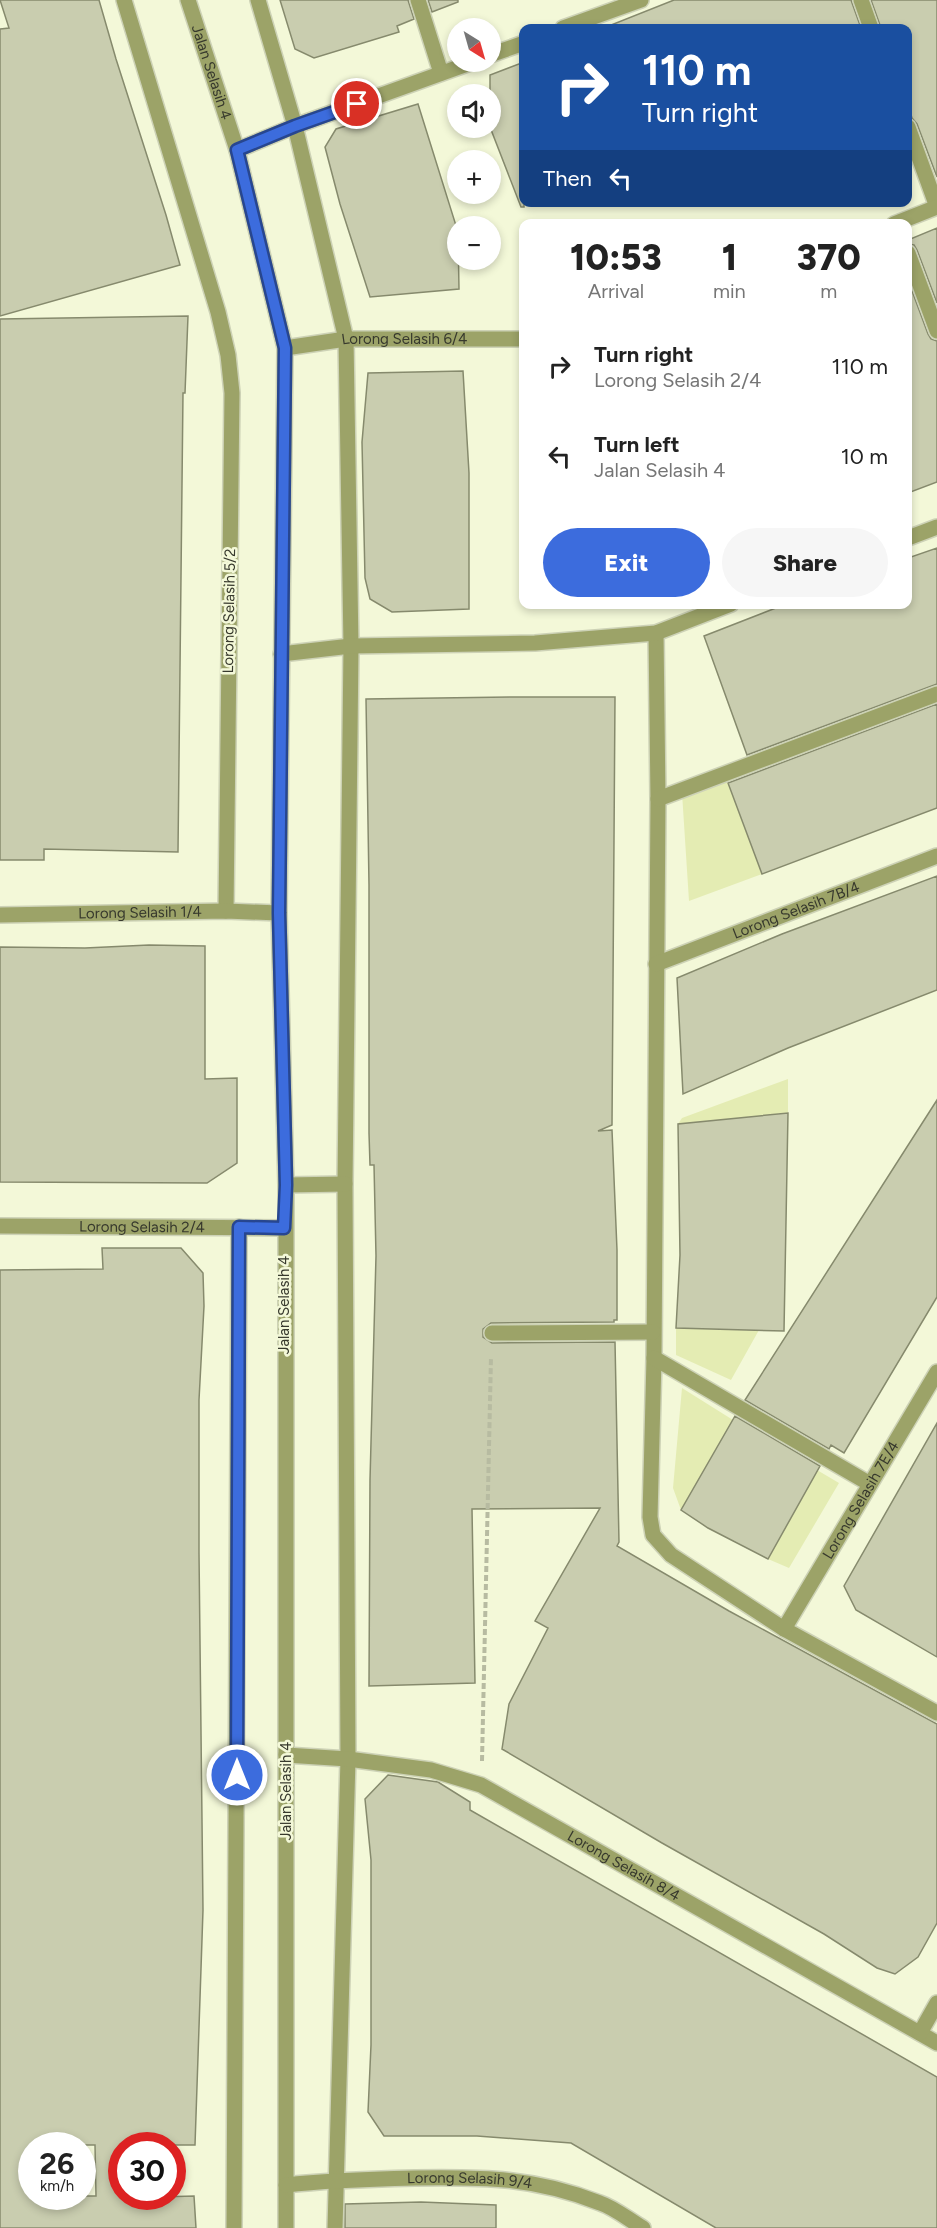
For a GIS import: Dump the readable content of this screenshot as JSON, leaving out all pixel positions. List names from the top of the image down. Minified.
{"streets":{"street":["Jalan Selasih 4","Lorong Selasih 6/4","Lorong Selasih 5/2","Lorong Selasih 7B/4","Lorong Selasih 1/4","Lorong Selasih 2/4","Lorong Selasih 7E/4","Lorong Selasih 8/4","Lorong Selasih 9/4"]},"crossings":[["Jalan Selasih 4","Lorong Selasih 6/4"],["Jalan Selasih 4","Lorong Selasih 1/4"],["Jalan Selasih 4","Lorong Selasih 2/4"],["Jalan Selasih 4","Lorong Selasih 8/4"],["Jalan Selasih 4","Lorong Selasih 9/4"],["Lorong Selasih 5/2","Lorong Selasih 1/4"]],"north":"bottom right","page":{"map_buttons":["+","−"],"turn":["110 m","Turn right"],"then":"Then","eta":["10:53","Arrival","1","min","370","m"],"list":[{"name":"Turn right","note":"Lorong Selasih 2/4","value":"110 m"},{"name":"Turn left","note":"Jalan Selasih 4","value":"10 m"}],"buttons":["Exit","Share"],"speed":"26 km/h","limit":"30"}}
